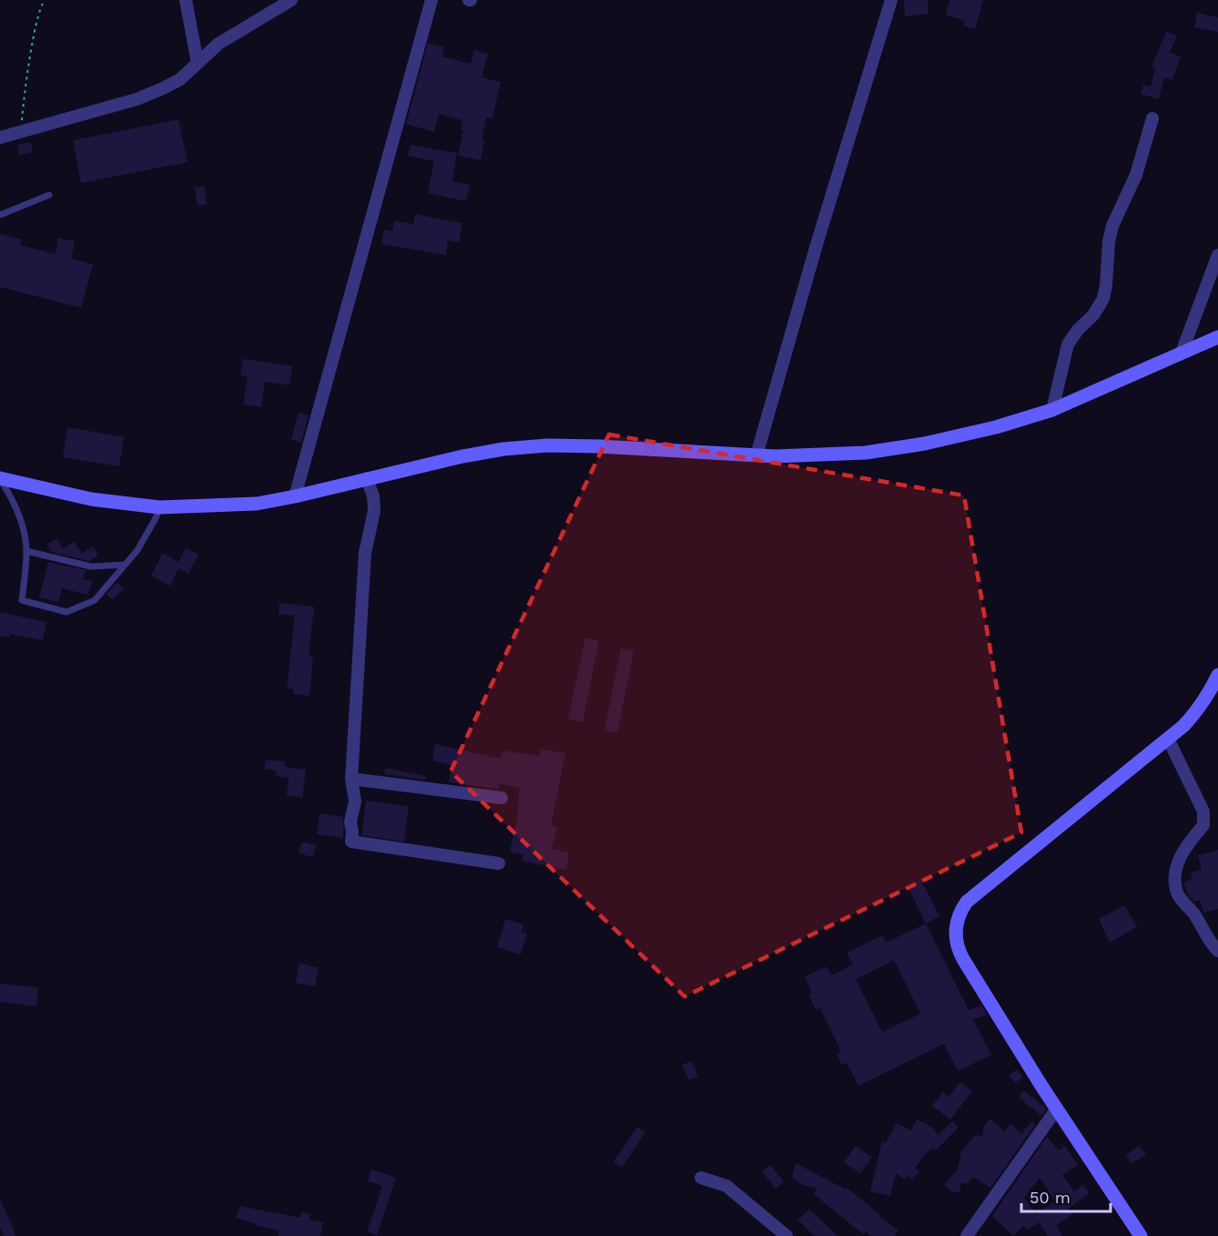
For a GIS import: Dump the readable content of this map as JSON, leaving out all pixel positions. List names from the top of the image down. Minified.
{"scale_bar":"50 m"}
